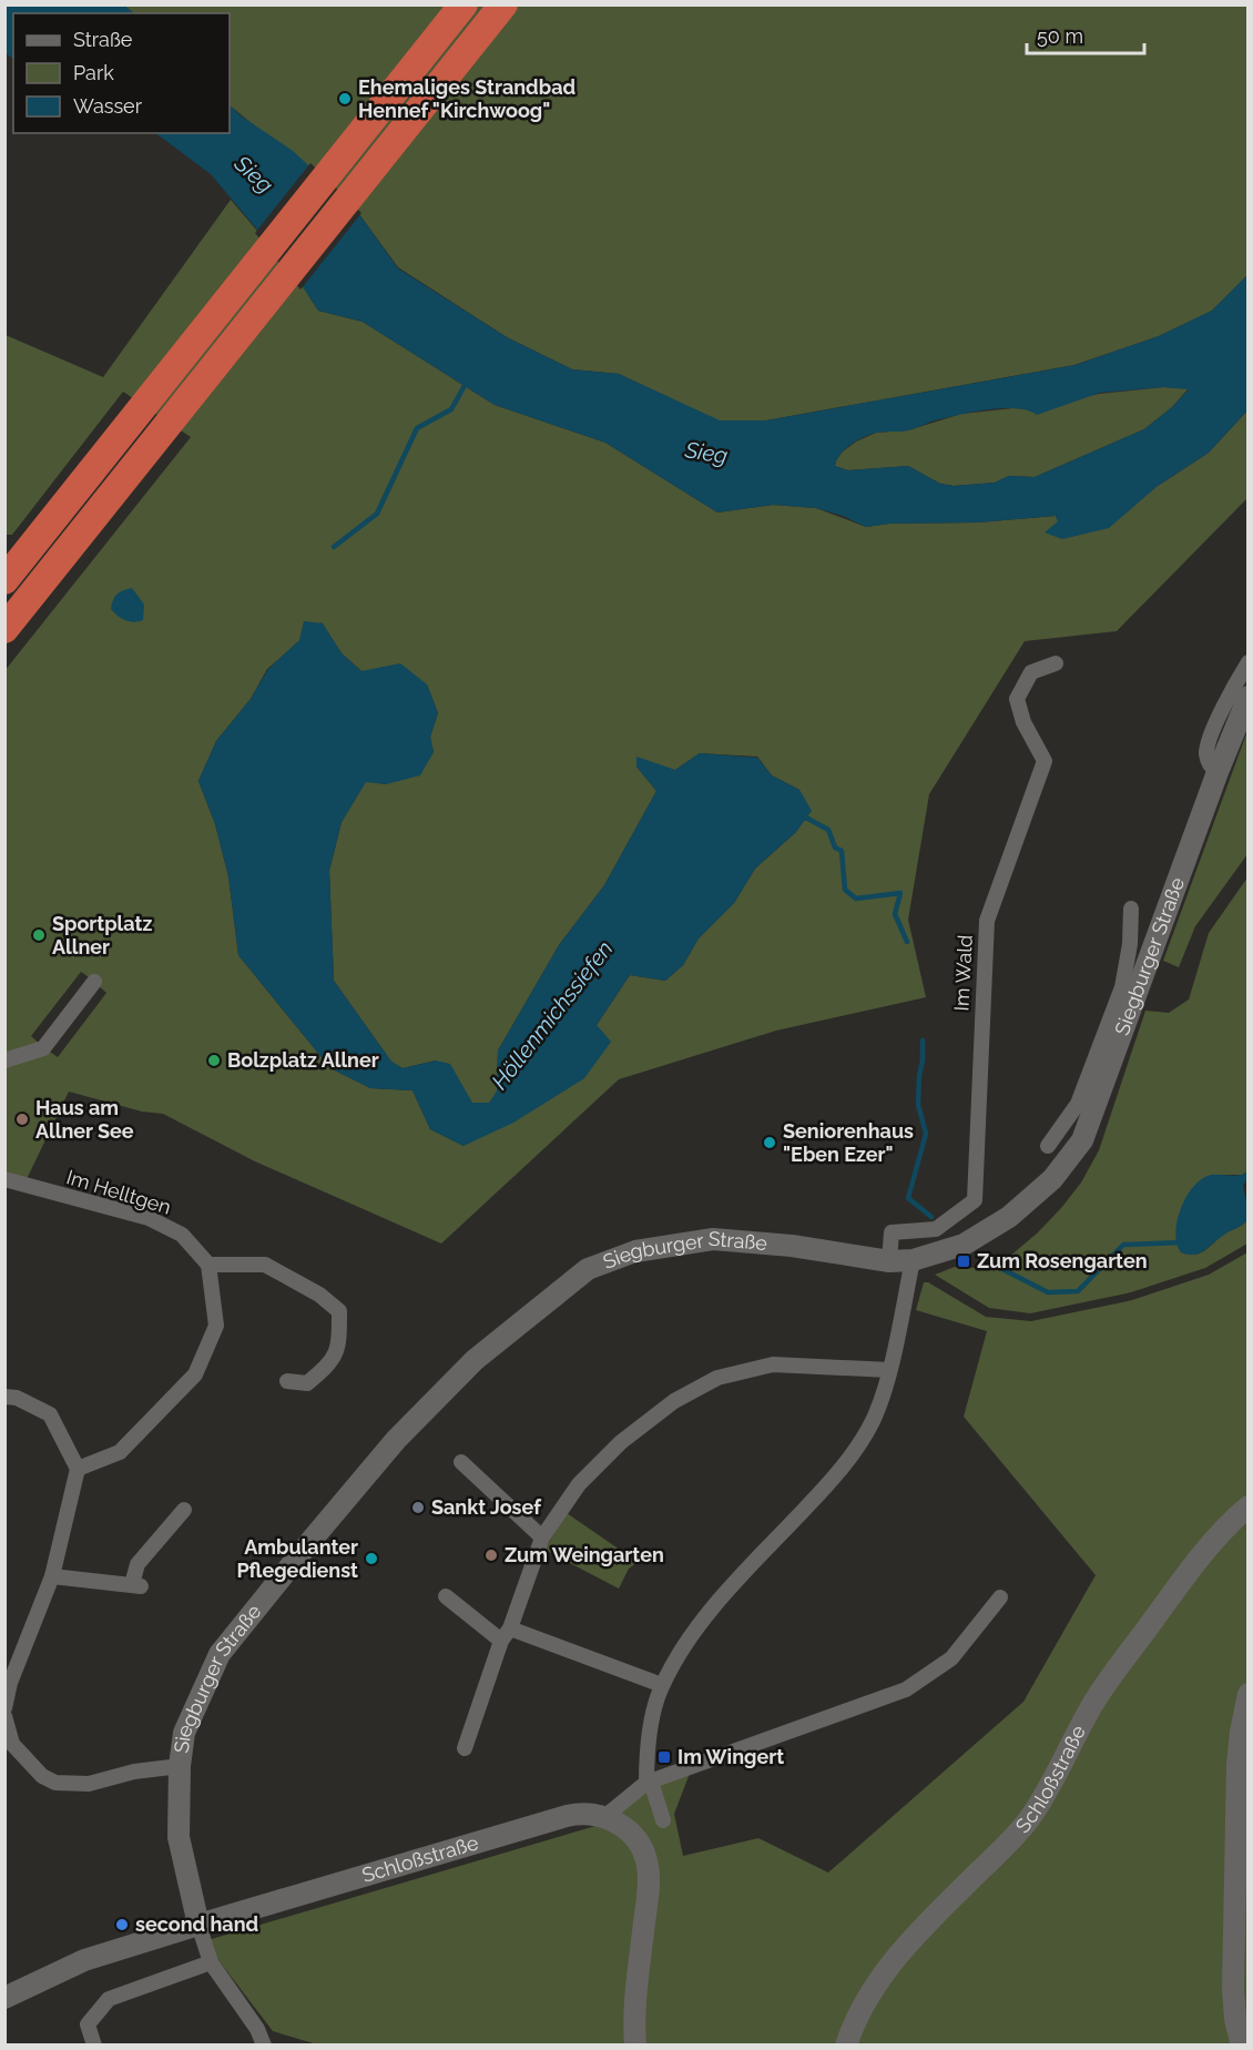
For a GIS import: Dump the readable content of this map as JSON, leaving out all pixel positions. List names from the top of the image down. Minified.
{"streets":{"main road":["Siegburger Straße","Schloßstraße"],"street":["Im Wald","Im Helltgen"]},"crossings":[["Siegburger Straße","Im Wald"],["Siegburger Straße","Schloßstraße"]],"water":["Sieg","Höllenmichssiefen"],"places":{"other":["Ehemaliges Strandbad Hennef \"Kirchwoog\"","Sportplatz Allner","Bolzplatz Allner","Haus am Allner See","Seniorenhaus \"Eben Ezer\"","Sankt Josef","Zum Weingarten","Ambulanter Pflegedienst","second hand"],"transit":["Zum Rosengarten","Im Wingert"]},"legend":["Straße","Park","Wasser"],"scale_bar":"50 m"}
